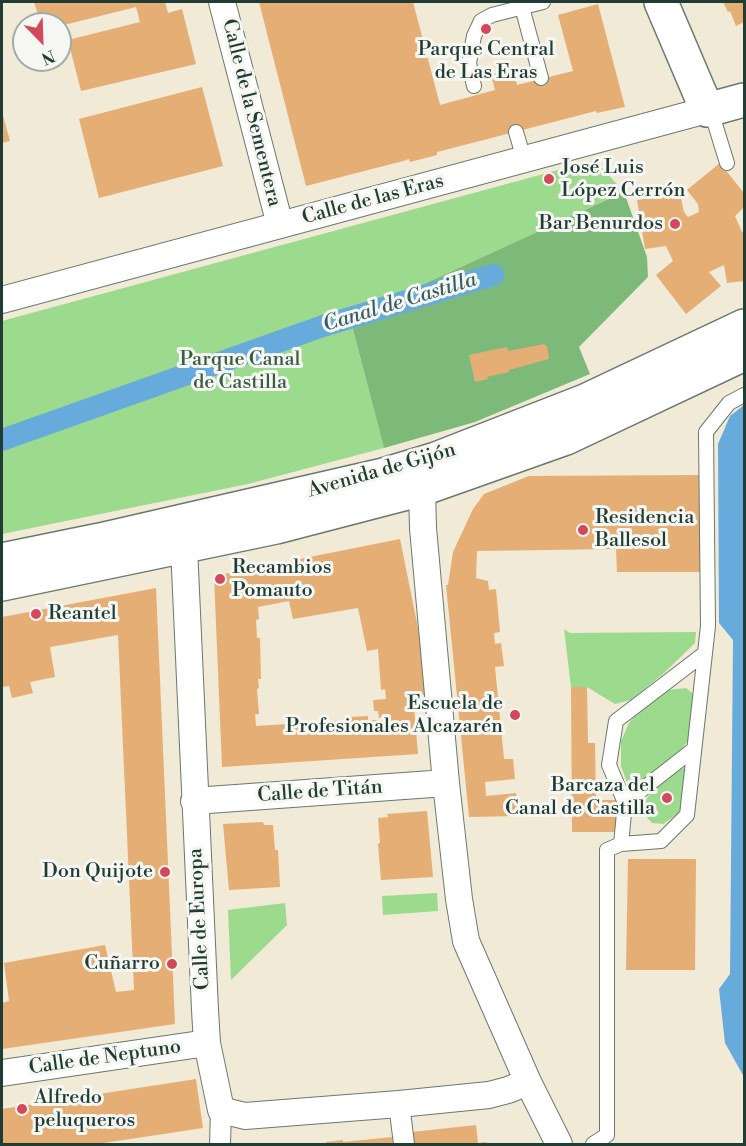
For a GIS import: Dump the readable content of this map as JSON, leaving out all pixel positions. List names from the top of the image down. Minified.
{"streets":{"main road":["Calle de las Eras","Avenida de Gijón"],"street":["Calle de la Sementera","Calle de Titán","Calle de Europa","Calle de Neptuno"]},"crossings":[["Calle de la Sementera","Calle de las Eras"],["Avenida de Gijón","Calle de Europa"],["Calle de Titán","Calle de Europa"],["Calle de Europa","Calle de Neptuno"]],"water":["Canal de Castilla"],"parks":["Parque Canal de Castilla"],"places":["Parque Central de Las Eras","José Luis López Cerrón","Bar Benurdos","Residencia Ballesol","Recambios Pomauto","Reantel","Escuela de Profesionales Alcazarén","Barcaza del Canal de Castilla","Don Quijote","Cuñarro","Alfredo peluqueros"],"north":"bottom right"}
